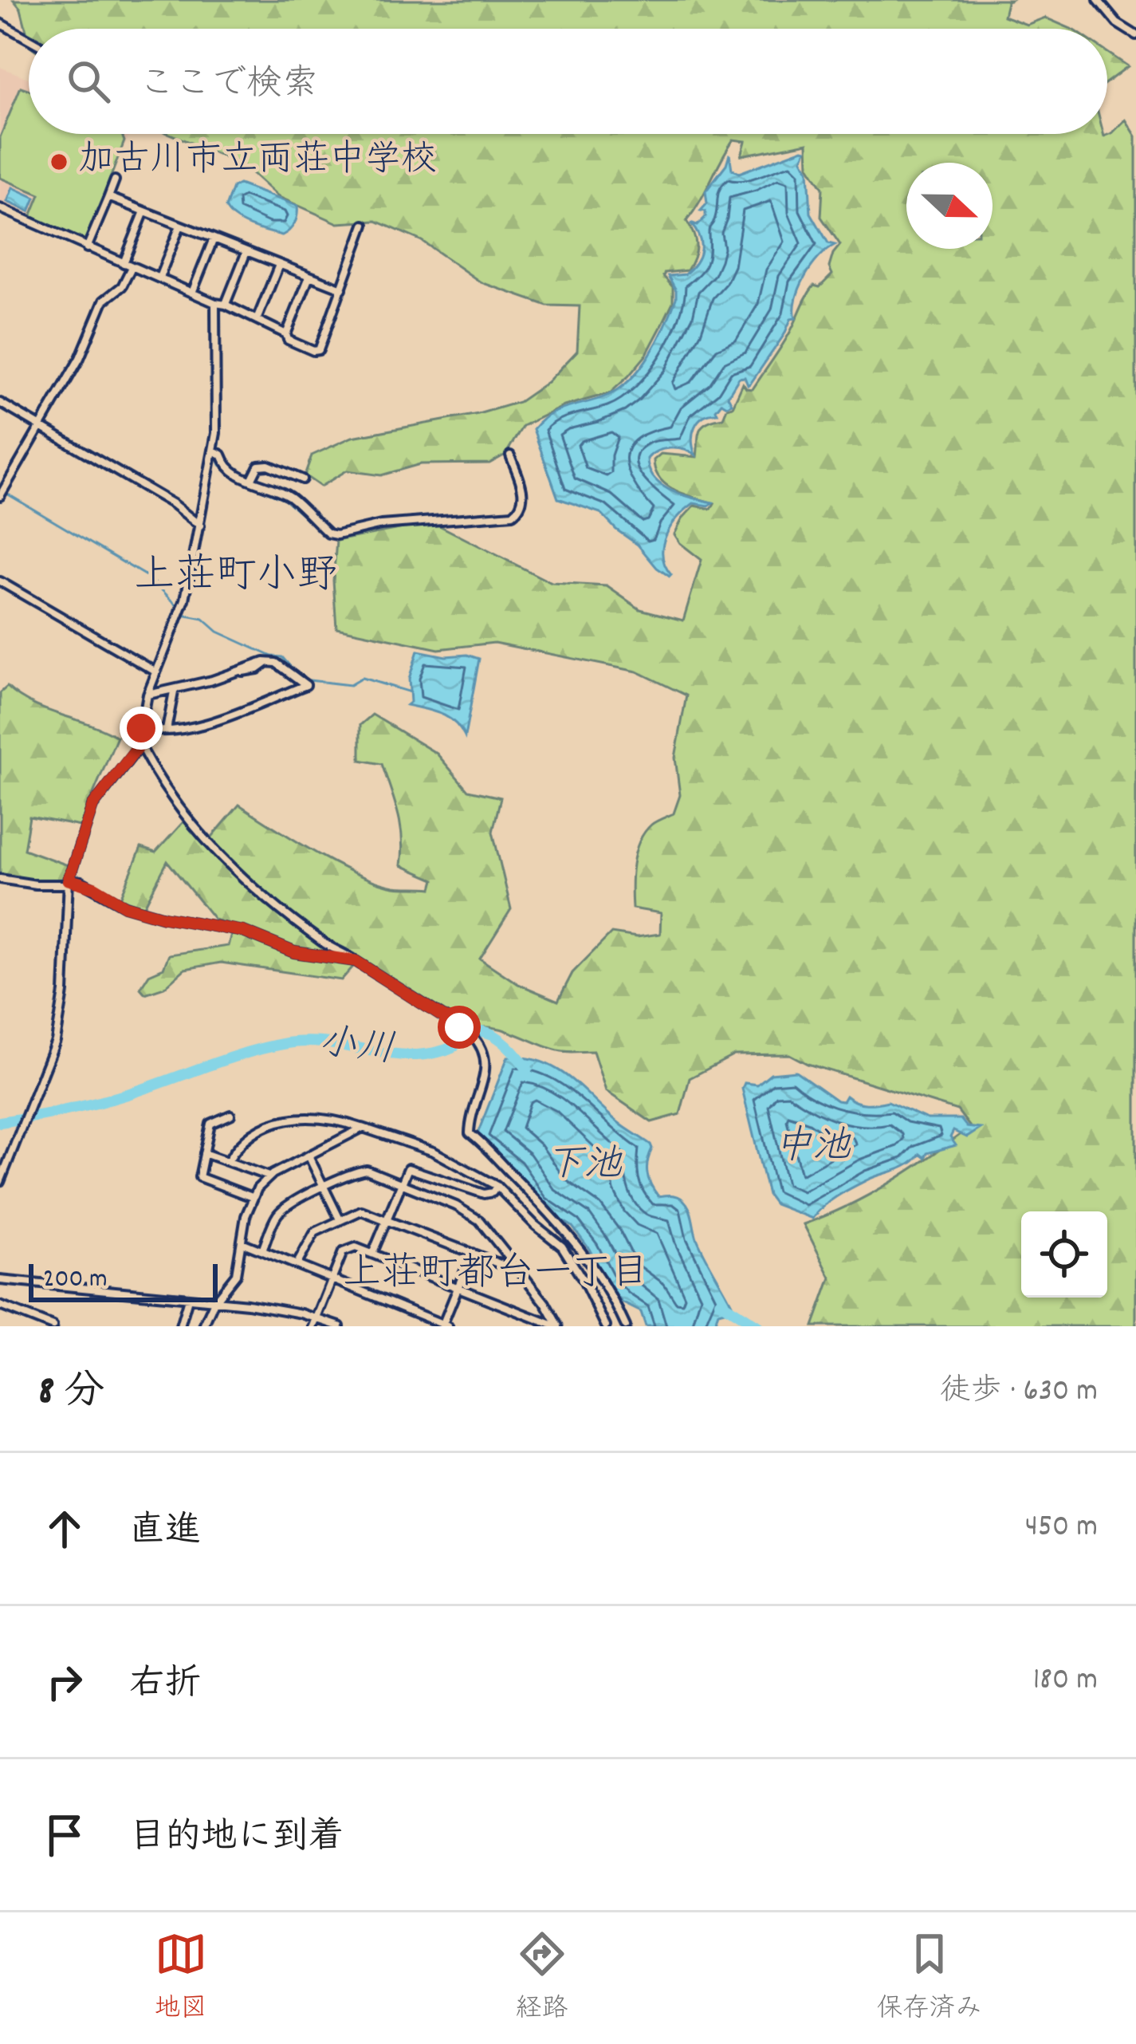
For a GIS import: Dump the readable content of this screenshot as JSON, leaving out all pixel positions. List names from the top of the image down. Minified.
{"districts":["上荘町小野","上荘町都台一丁目"],"water":["小川","中池","下池"],"places":["加古川市立両荘中学校"],"scale_bar":"200 m","north":"right","page":{"search":"ここで検索","scale":"200 m","heading":["8 分","徒歩 · 630 m"],"list":[["直進","450 m"],["右折","180 m"],"目的地に到着"],"nav":["地図","経路","保存済み"]}}
